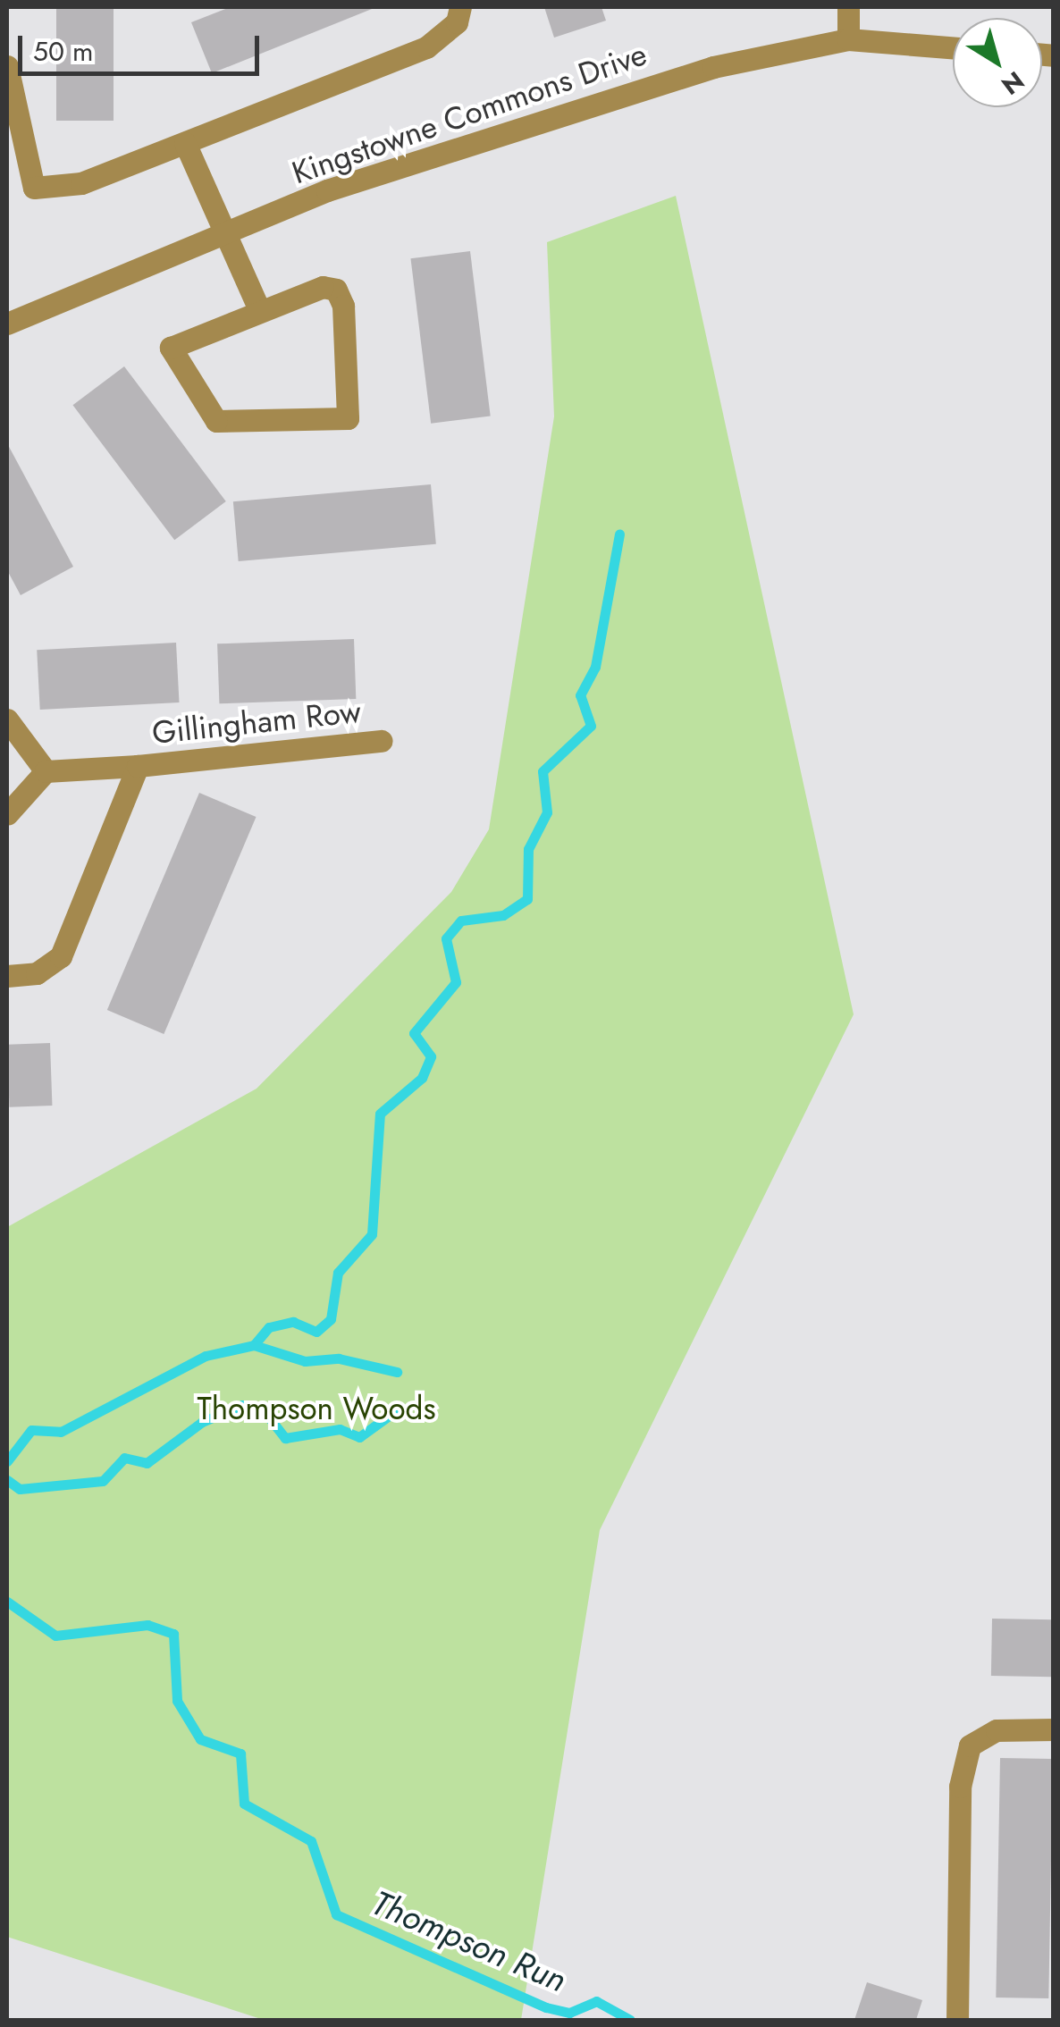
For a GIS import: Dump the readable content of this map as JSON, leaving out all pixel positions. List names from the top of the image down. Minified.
{"streets":{"street":["Kingstowne Commons Drive","Gillingham Row"]},"water":["Thompson Run"],"parks":["Thompson Woods"],"scale_bar":"50 m","north":"bottom right"}
